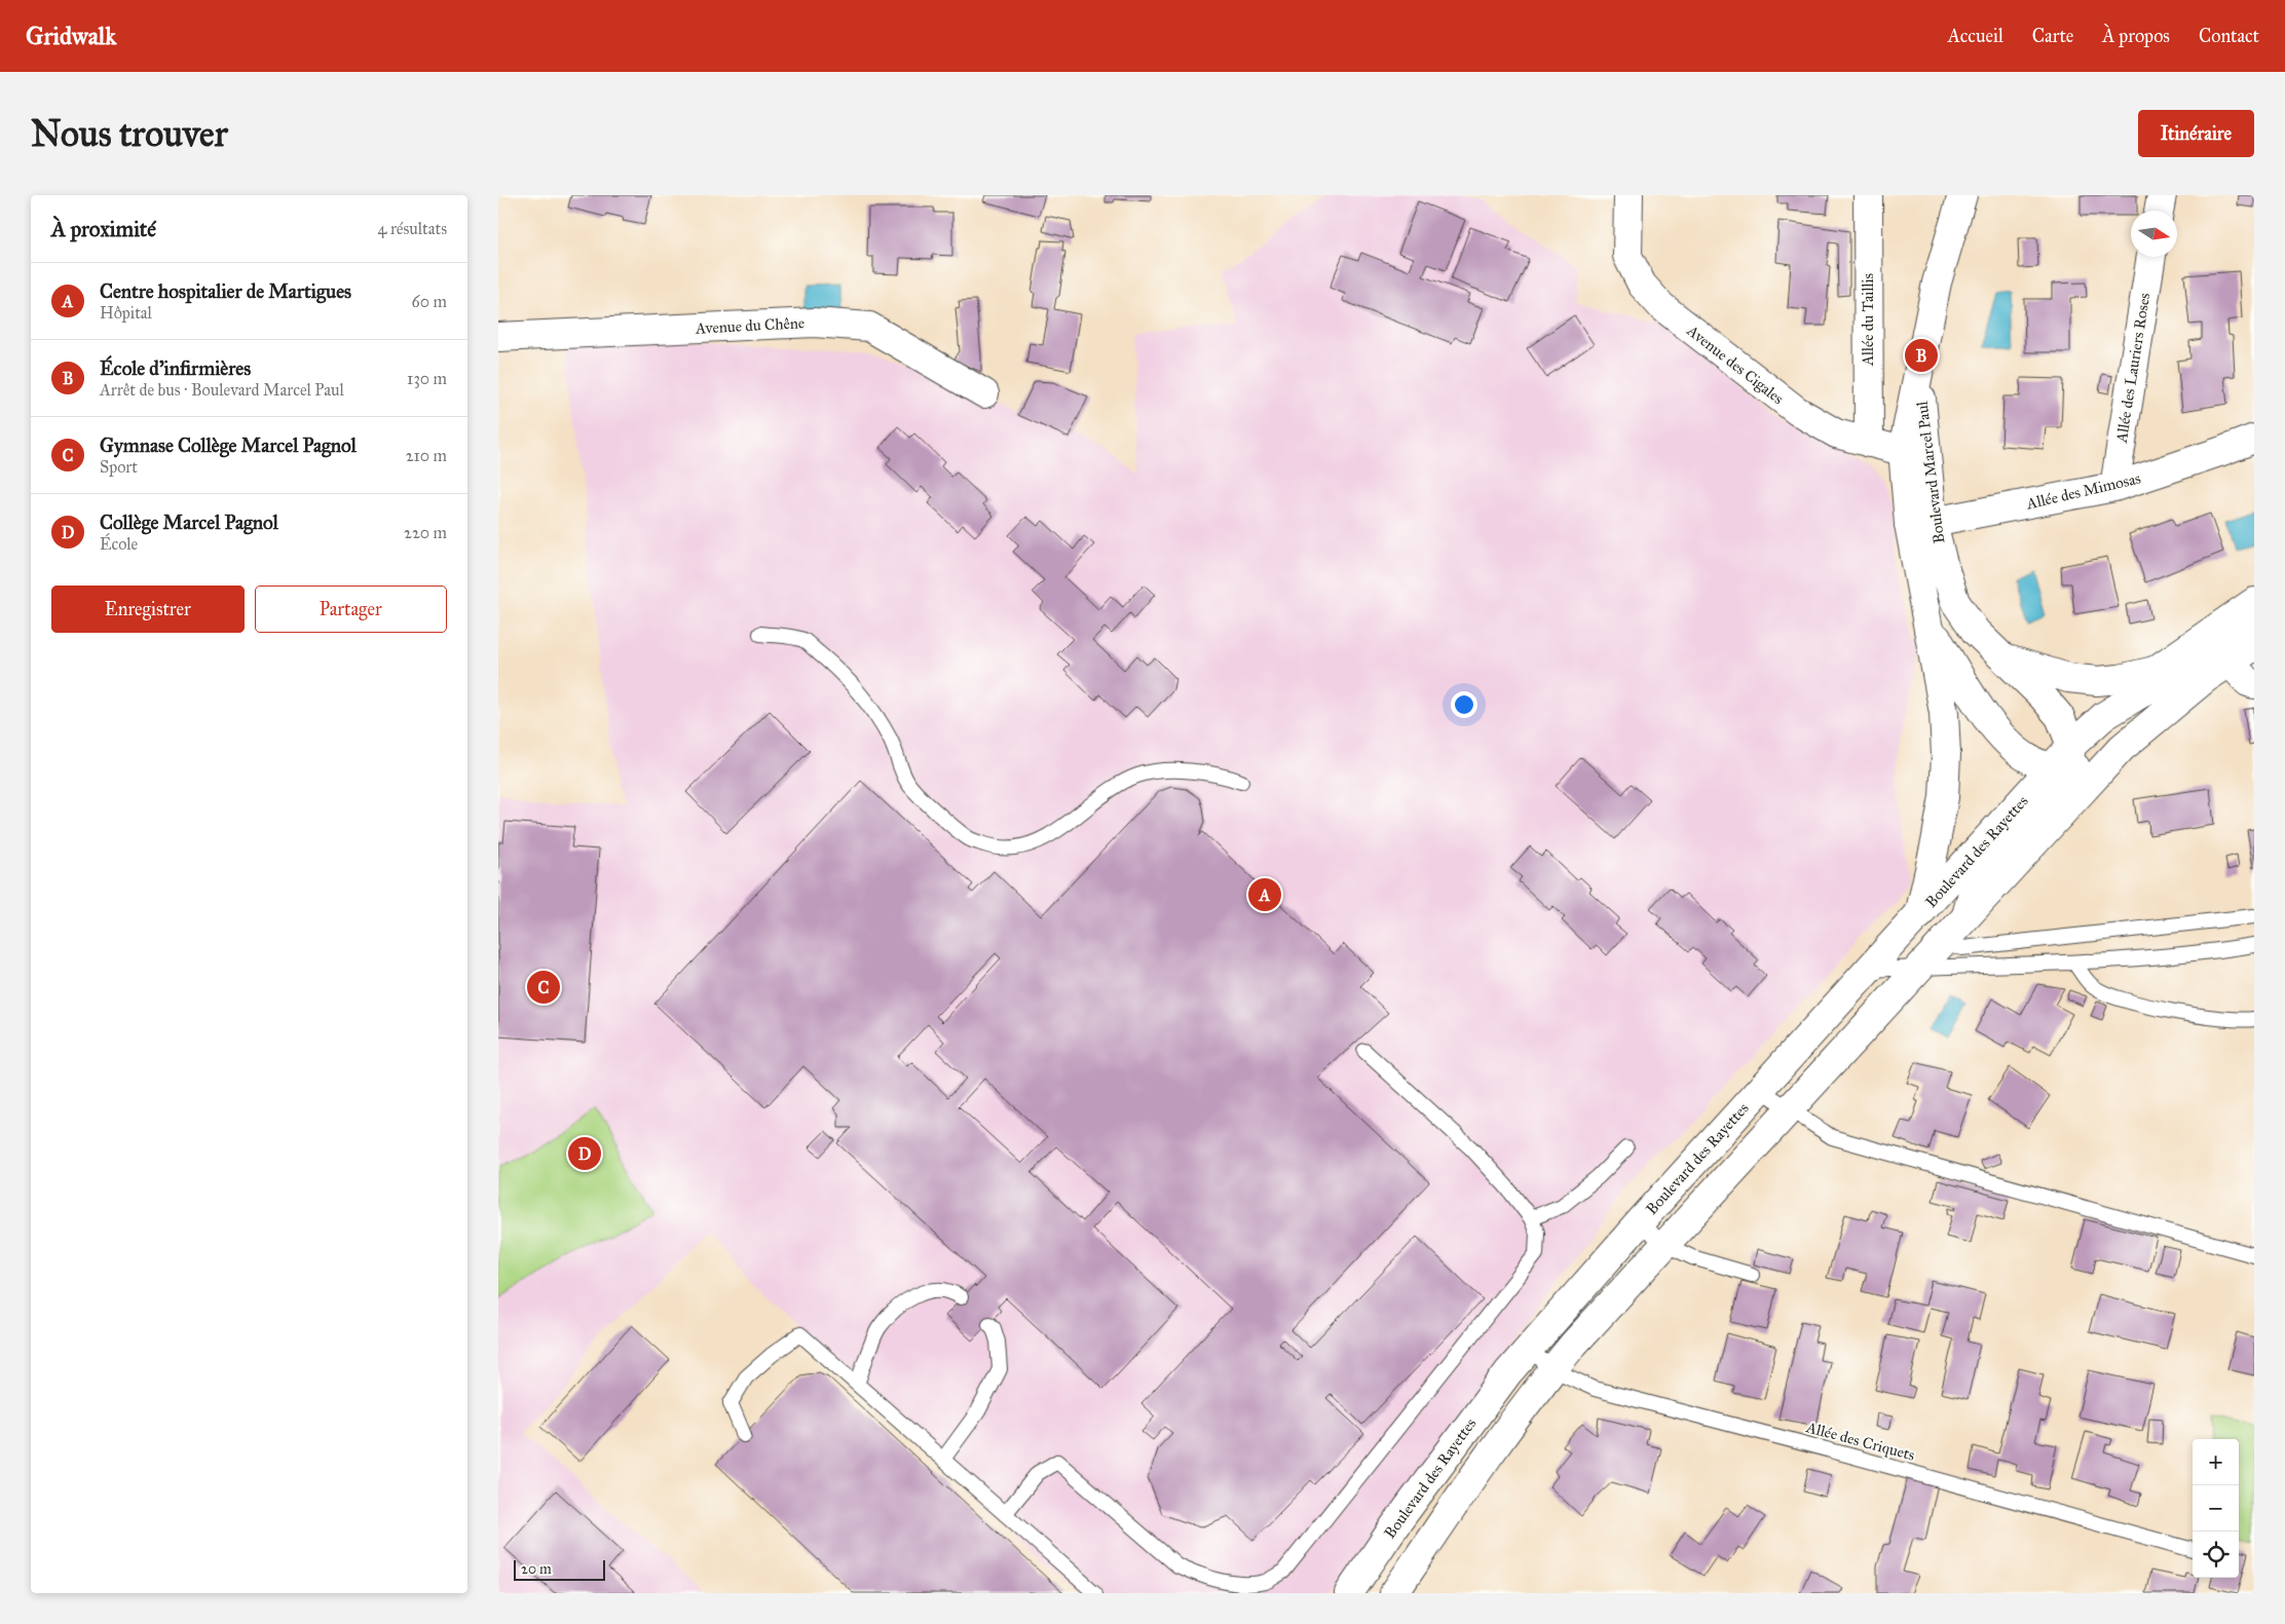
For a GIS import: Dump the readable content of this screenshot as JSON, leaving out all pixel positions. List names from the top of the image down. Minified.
{"streets":{"street":["Allée du Taillis","Avenue du Chêne","Avenue des Cigales","Allée des Lauriers Roses","Boulevard Marcel Paul","Allée des Mimosas","Boulevard des Rayettes"],"lane":["Allée des Criquets"]},"crossings":[["Allée du Taillis","Avenue des Cigales"],["Avenue des Cigales","Boulevard Marcel Paul"],["Allée des Lauriers Roses","Allée des Mimosas"],["Boulevard Marcel Paul","Allée des Mimosas"],["Boulevard Marcel Paul","Boulevard des Rayettes"],["Boulevard des Rayettes","Allée des Criquets"]],"scale_bar":"20 m","north":"right","page":{"header":"Gridwalk","nav":["Accueil","Carte","À propos","Contact"],"buttons":["Itinéraire",["Enregistrer","Partager"]],"title":"Nous trouver","heading":["À proximité","4 résultats"],"list":[{"mark":"A","name":"Centre hospitalier de Martigues","note":"Hôpital","value":"60 m"},{"mark":"B","name":"École d’infirmières","note":"Arrêt de bus · Boulevard Marcel Paul","value":"130 m"},{"mark":"C","name":"Gymnase Collège Marcel Pagnol","note":"Sport","value":"210 m"},{"mark":"D","name":"Collège Marcel Pagnol","note":"École","value":"220 m"}],"pins":["B","A","C","D"],"map_buttons":["+","−"],"scale":"20 m"}}
